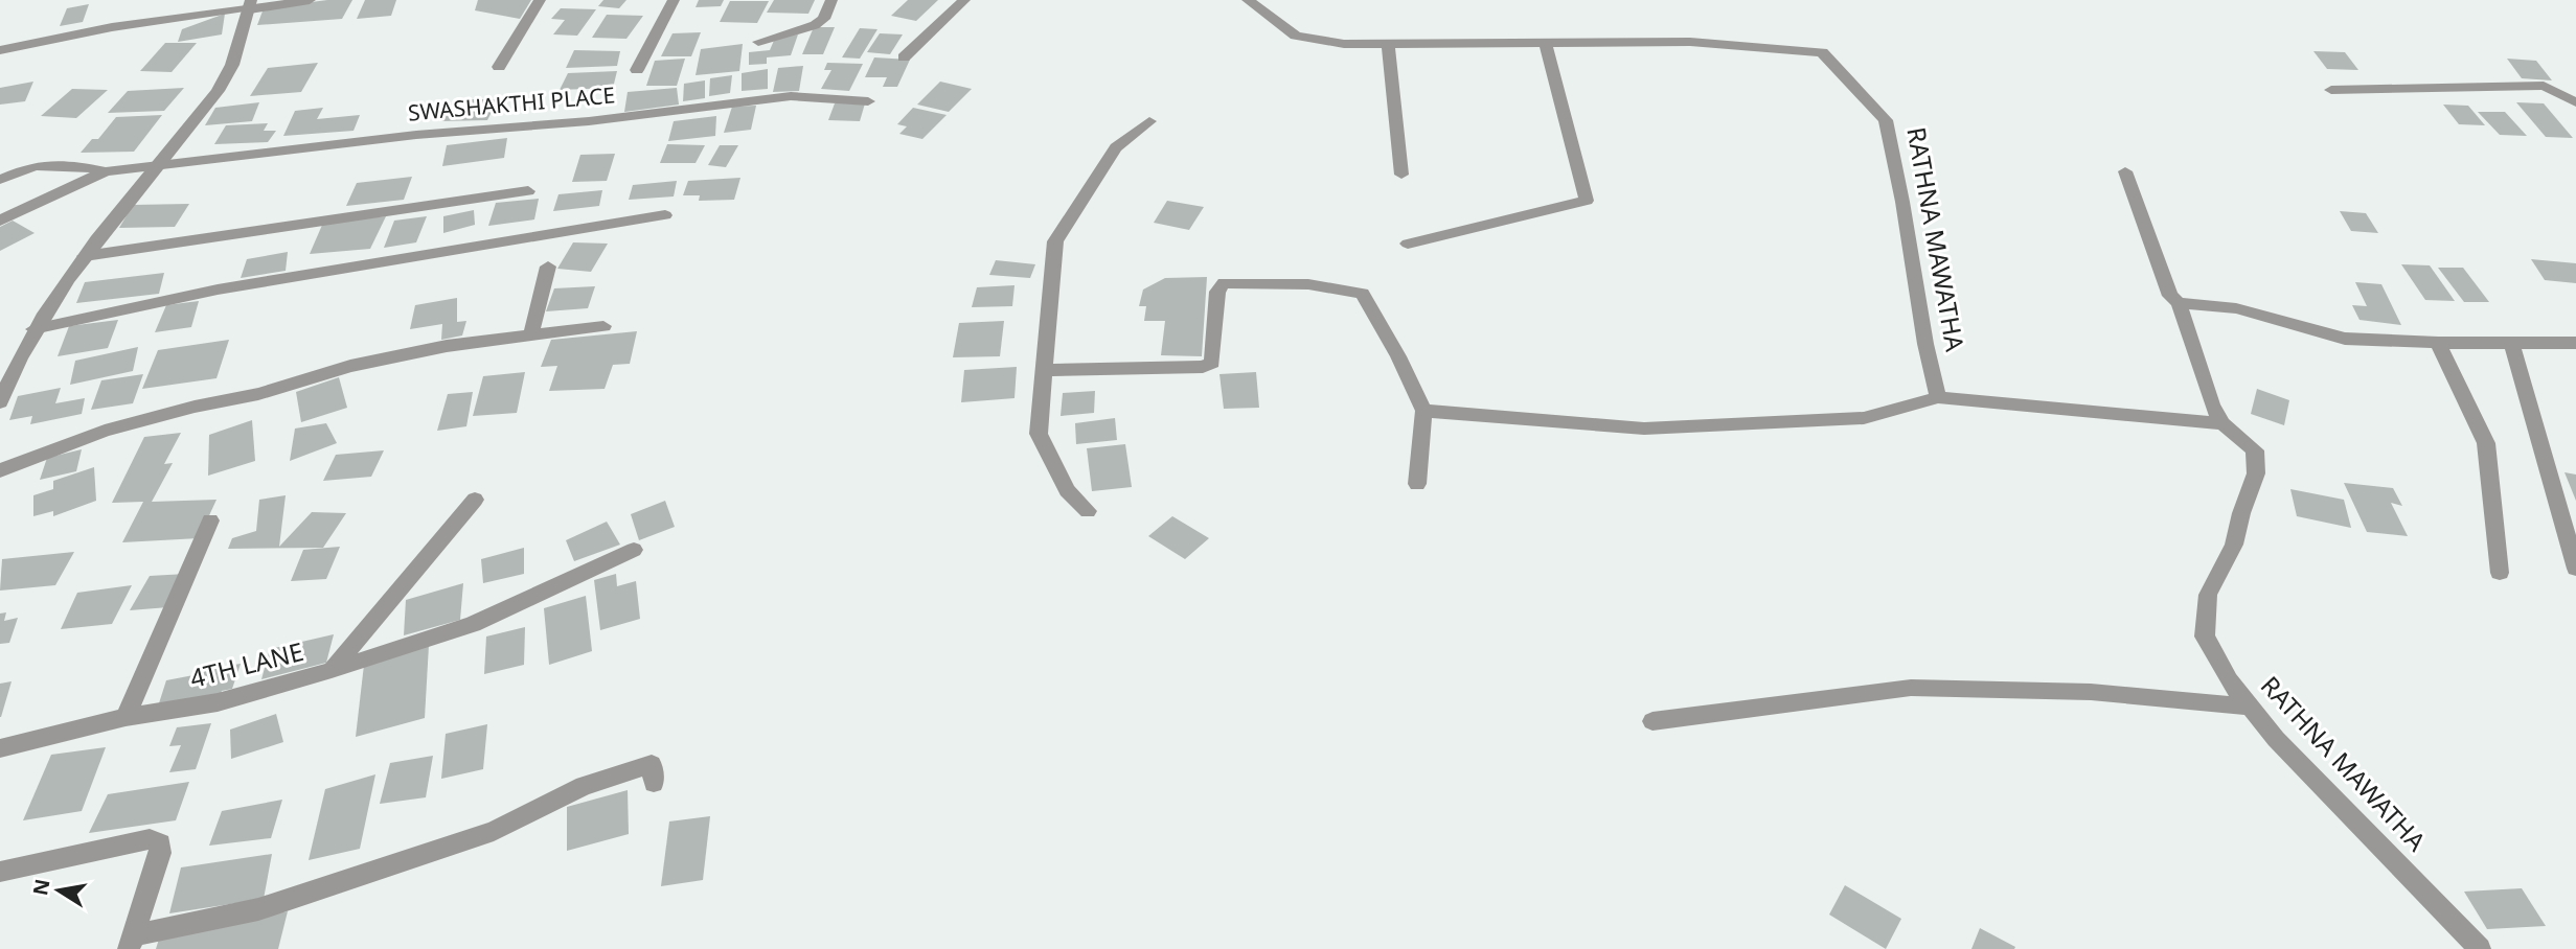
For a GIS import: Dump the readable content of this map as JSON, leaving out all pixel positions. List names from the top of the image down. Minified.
{"streets":{"street":["SWASHAKTHI PLACE","RATHNA MAWATHA","4TH LANE"]},"north":"left"}
